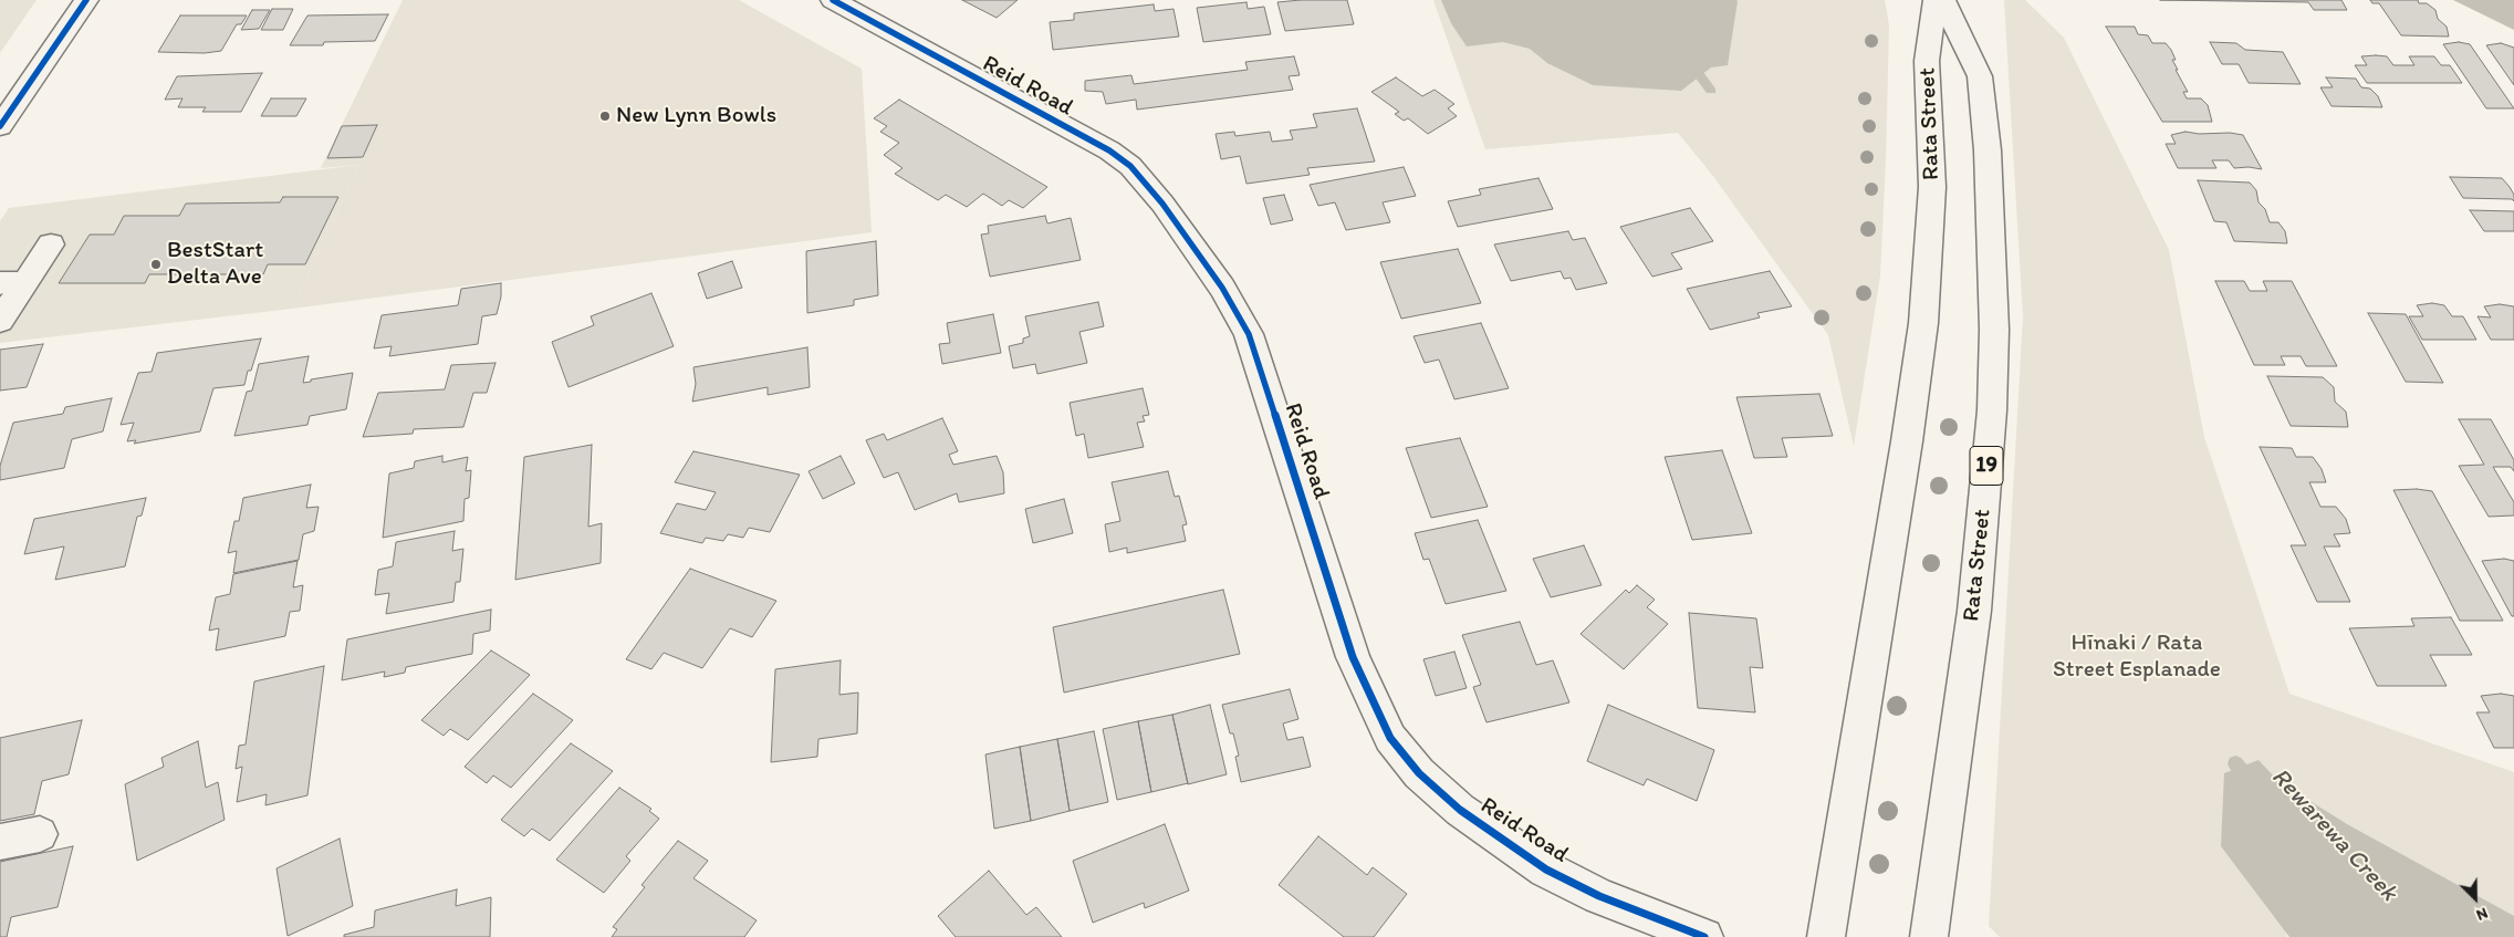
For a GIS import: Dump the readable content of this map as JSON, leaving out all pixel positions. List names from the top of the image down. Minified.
{"streets":{"main road":["Reid Road","Rata Street","19"]},"water":["Rewarewa Creek"],"parks":["Hīnaki / Rata Street Esplanade"],"places":["New Lynn Bowls","BestStart Delta Ave"],"north":"bottom right"}
